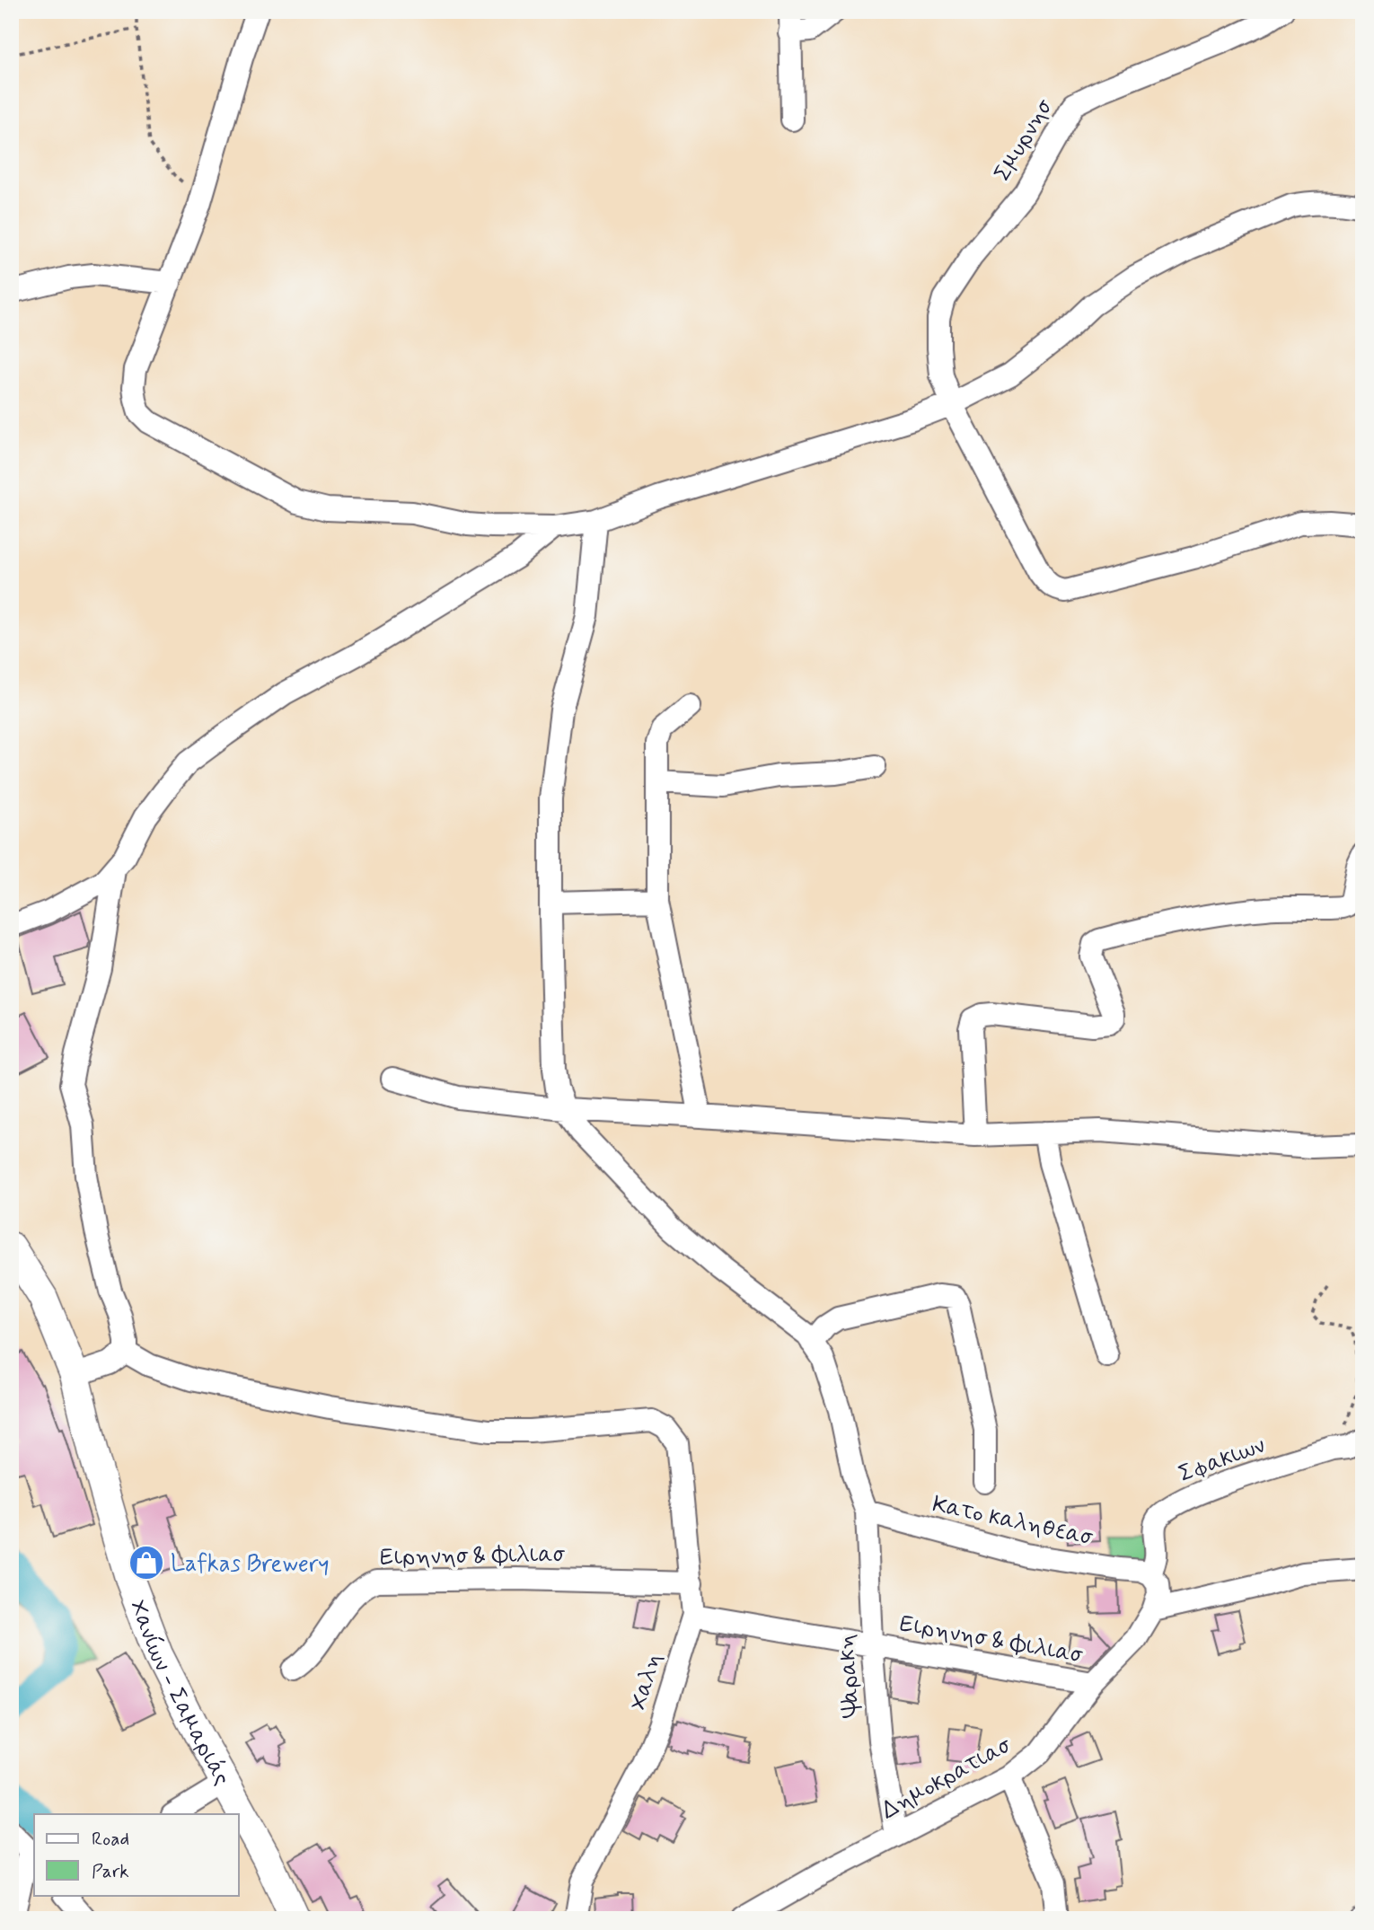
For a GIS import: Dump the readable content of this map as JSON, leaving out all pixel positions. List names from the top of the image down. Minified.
{"streets":{"main road":["Χανίων - Σαμαριάς"],"street":["Σμυρνησ","Σφακιων","Κατο καληθεασ","Ειρηνησ & Φιλιασ","Ψαρακη","Χαλη","Δημοκρατιασ"]},"crossings":[["Σφακιων","Κατο καληθεασ"],["Σφακιων","Δημοκρατιασ"],["Κατο καληθεασ","Ψαρακη"],["Κατο καληθεασ","Δημοκρατιασ"],["Ειρηνησ & Φιλιασ","Ψαρακη"],["Ειρηνησ & Φιλιασ","Χαλη"],["Ειρηνησ & Φιλιασ","Δημοκρατιασ"],["Ψαρακη","Δημοκρατιασ"]],"places":{"shop":["Lafkas Brewery"]},"legend":["Road","Park"]}
